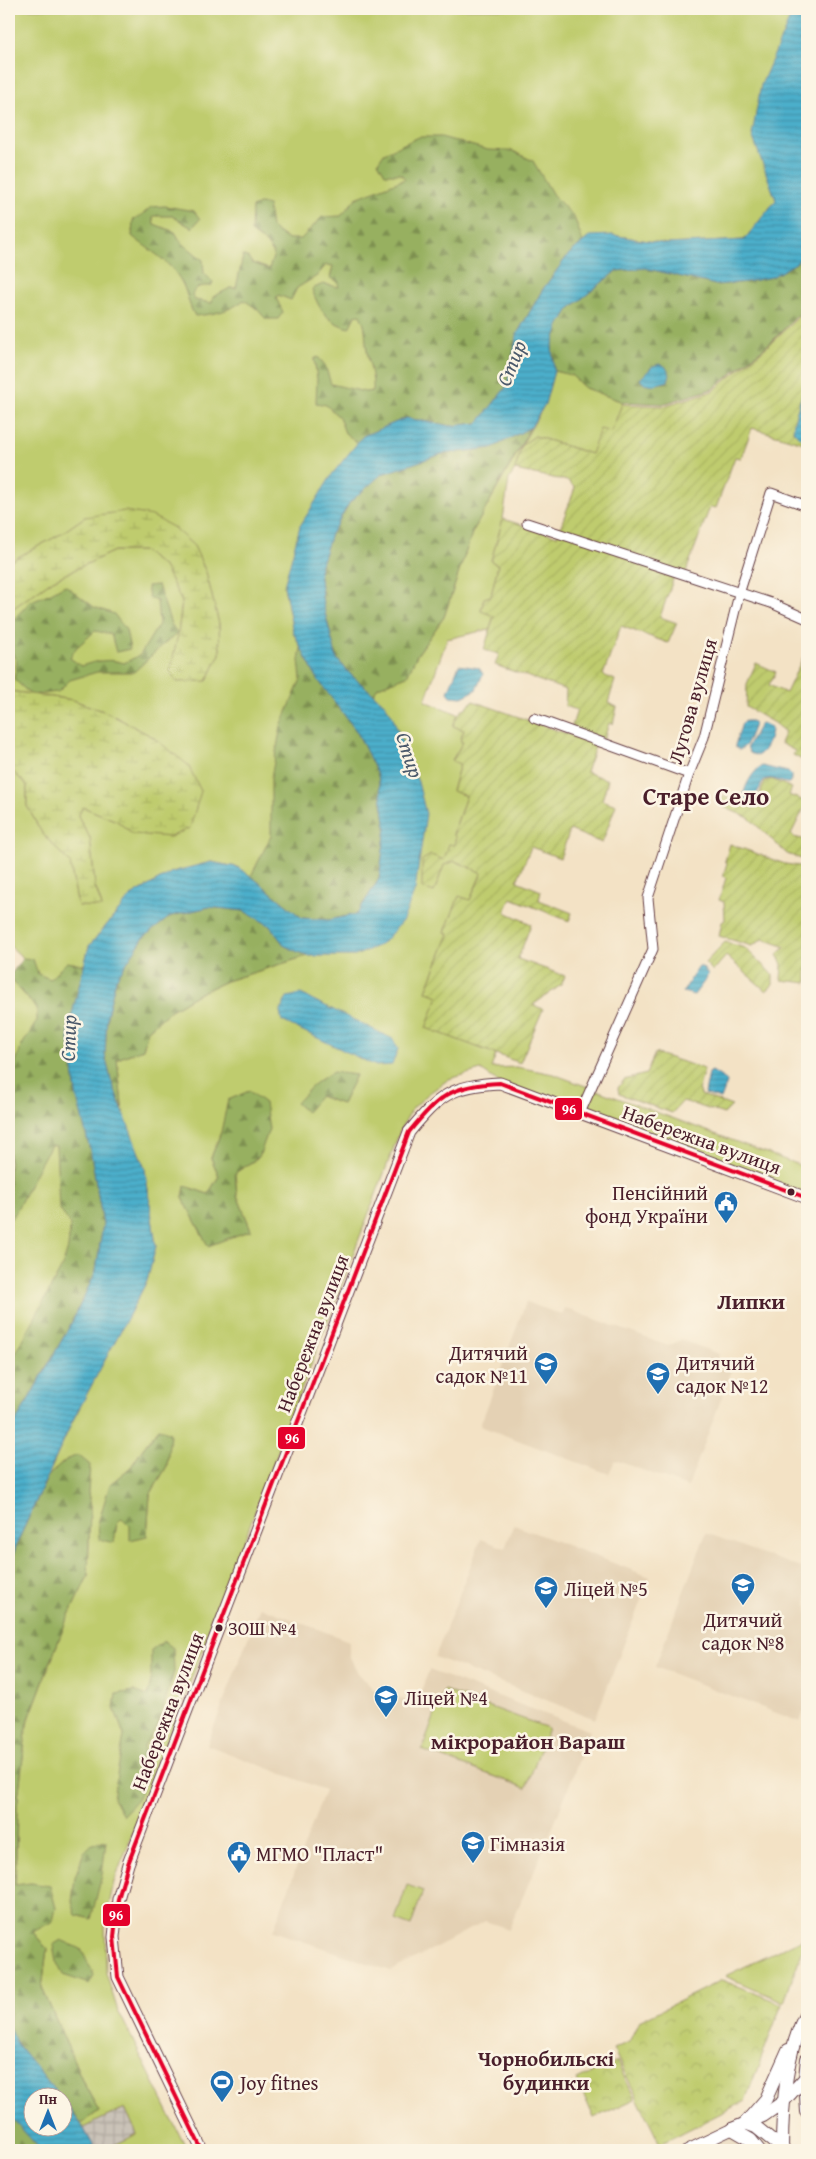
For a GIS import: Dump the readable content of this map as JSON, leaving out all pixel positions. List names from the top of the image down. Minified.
{"streets":{"street":["Лугова вулиця","Набережна вулиця"]},"crossings":[["Лугова вулиця","Набережна вулиця"]],"districts":["Старе Село","Липки","мікрорайон Вараш","Чорнобильскі будинки"],"water":["Стир"],"places":{"public building":["Пенсійний фонд України","МГМО \"Пласт\""],"school or university":["Дитячий садок №11","Дитячий садок №12","Дитячий садок №8","Ліцей №5","Ліцей №4","Гімназія"],"other":["ЗОШ №4"],"sports":["Joy fitnes"]},"lines":["transit line 96"],"north":"top"}
